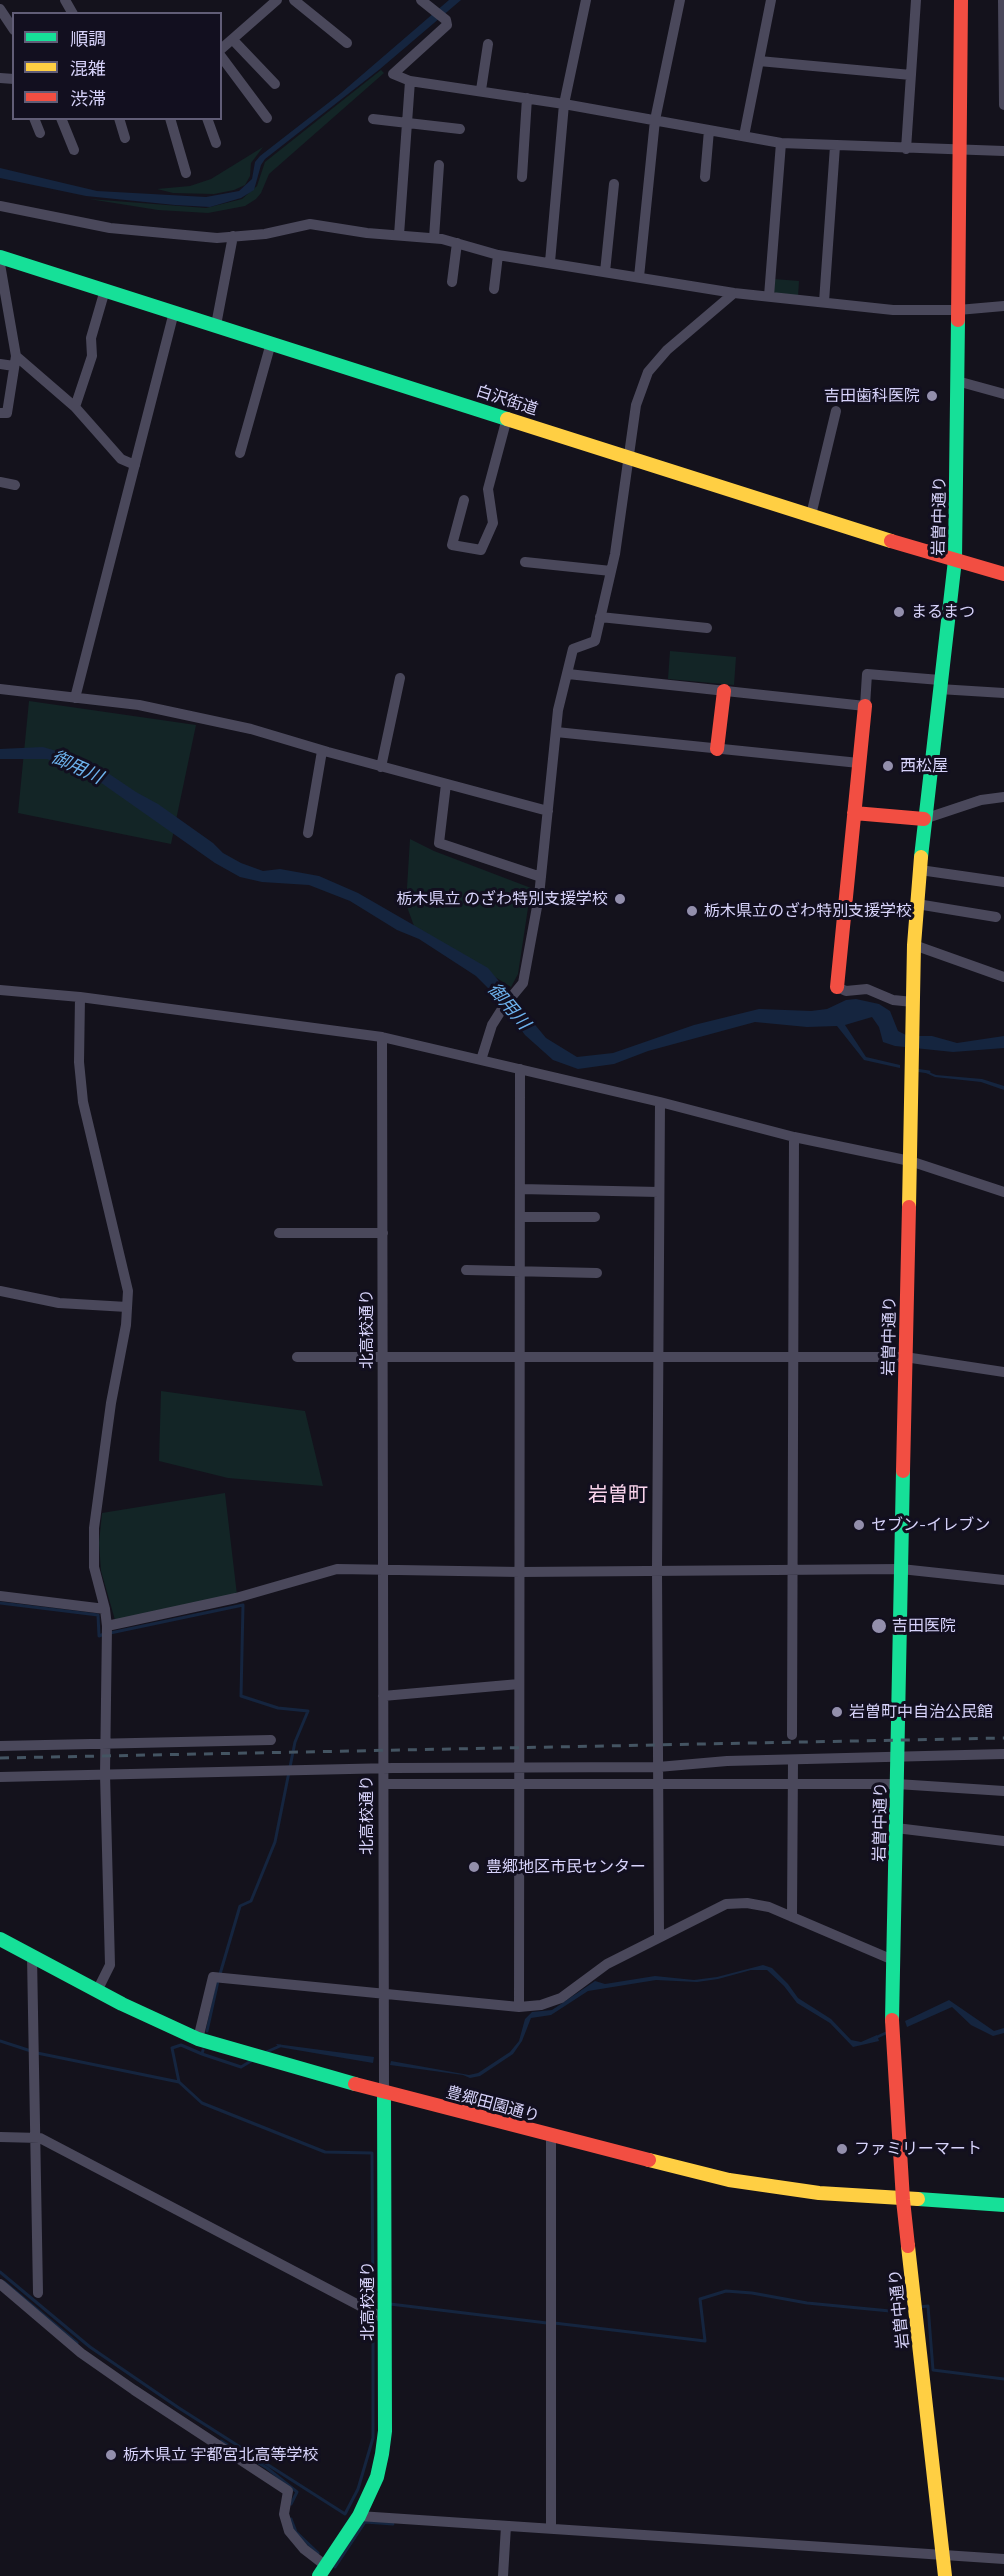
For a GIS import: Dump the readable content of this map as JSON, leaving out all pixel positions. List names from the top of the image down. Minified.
{"streets":{"street":["白沢街道","岩曽中通り","北高校通り","豊郷田園通り"]},"crossings":[["白沢街道","岩曽中通り"],["岩曽中通り","豊郷田園通り"],["北高校通り","豊郷田園通り"]],"districts":["岩曽町"],"water":["御用川"],"places":["吉田歯科医院","まるまつ","西松屋","栃木県立 のざわ特別支援学校","栃木県立のざわ特別支援学校","セブン-イレブン","吉田医院","岩曽町中自治公民館","豊郷地区市民センター","ファミリーマート","栃木県立 宇都宮北高等学校"],"legend":["順調","混雑","渋滞"]}
